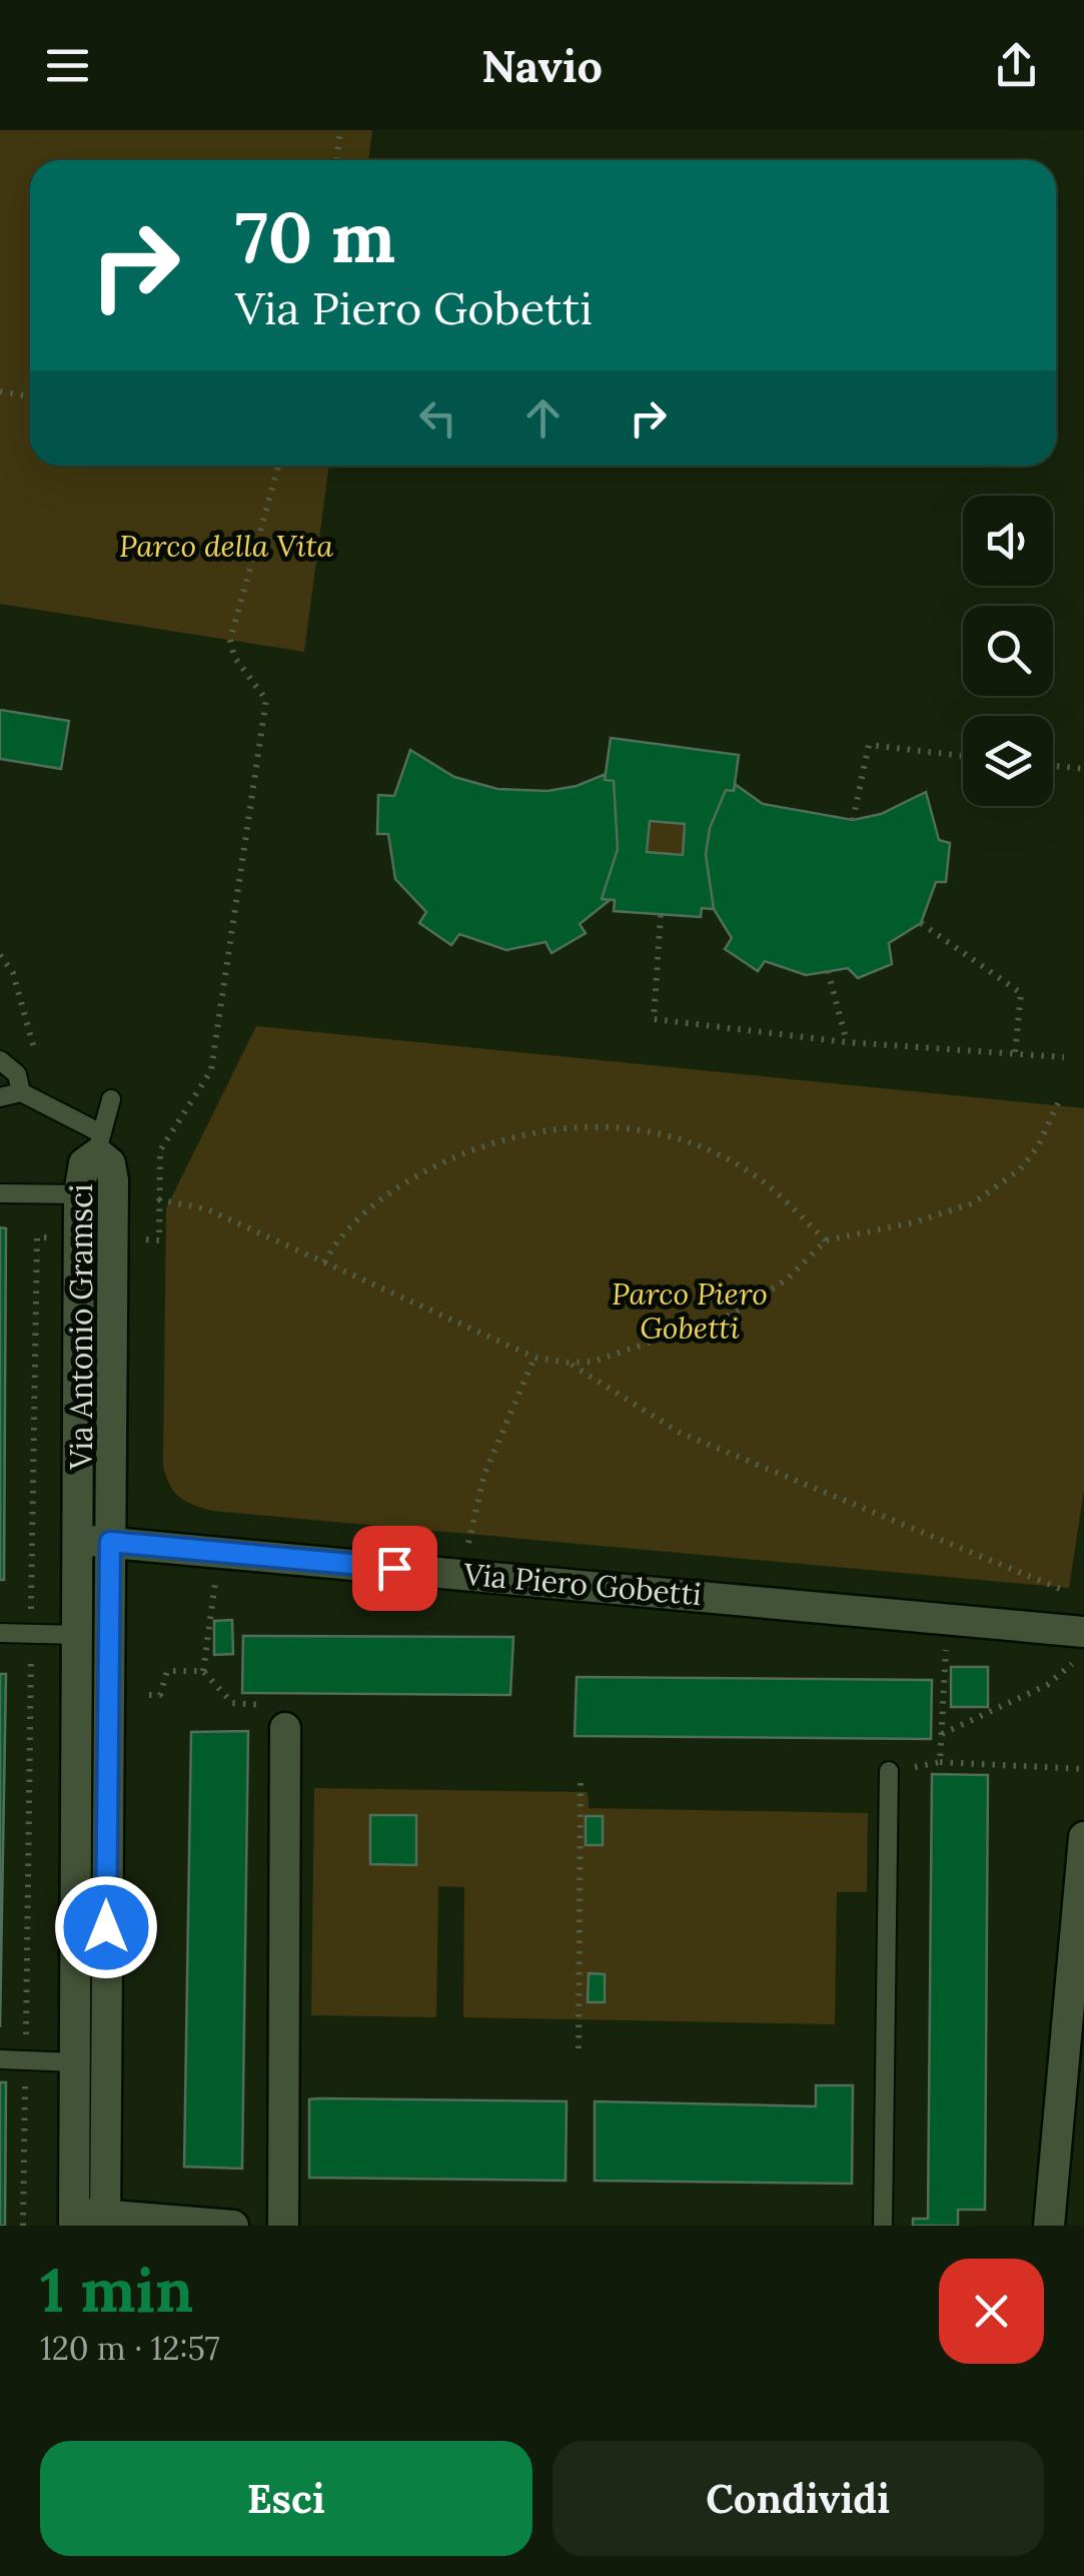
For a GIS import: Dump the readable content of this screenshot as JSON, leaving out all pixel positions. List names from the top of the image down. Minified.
{"streets":{"street":["Via Antonio Gramsci","Via Piero Gobetti"]},"crossings":[["Via Antonio Gramsci","Via Piero Gobetti"]],"parks":["Parco della Vita","Parco Piero Gobetti"],"page":{"header":"Navio","turn":["70 m","Via Piero Gobetti"],"heading":["1 min","120 m · 12:57"],"buttons":["Esci","Condividi"]}}
